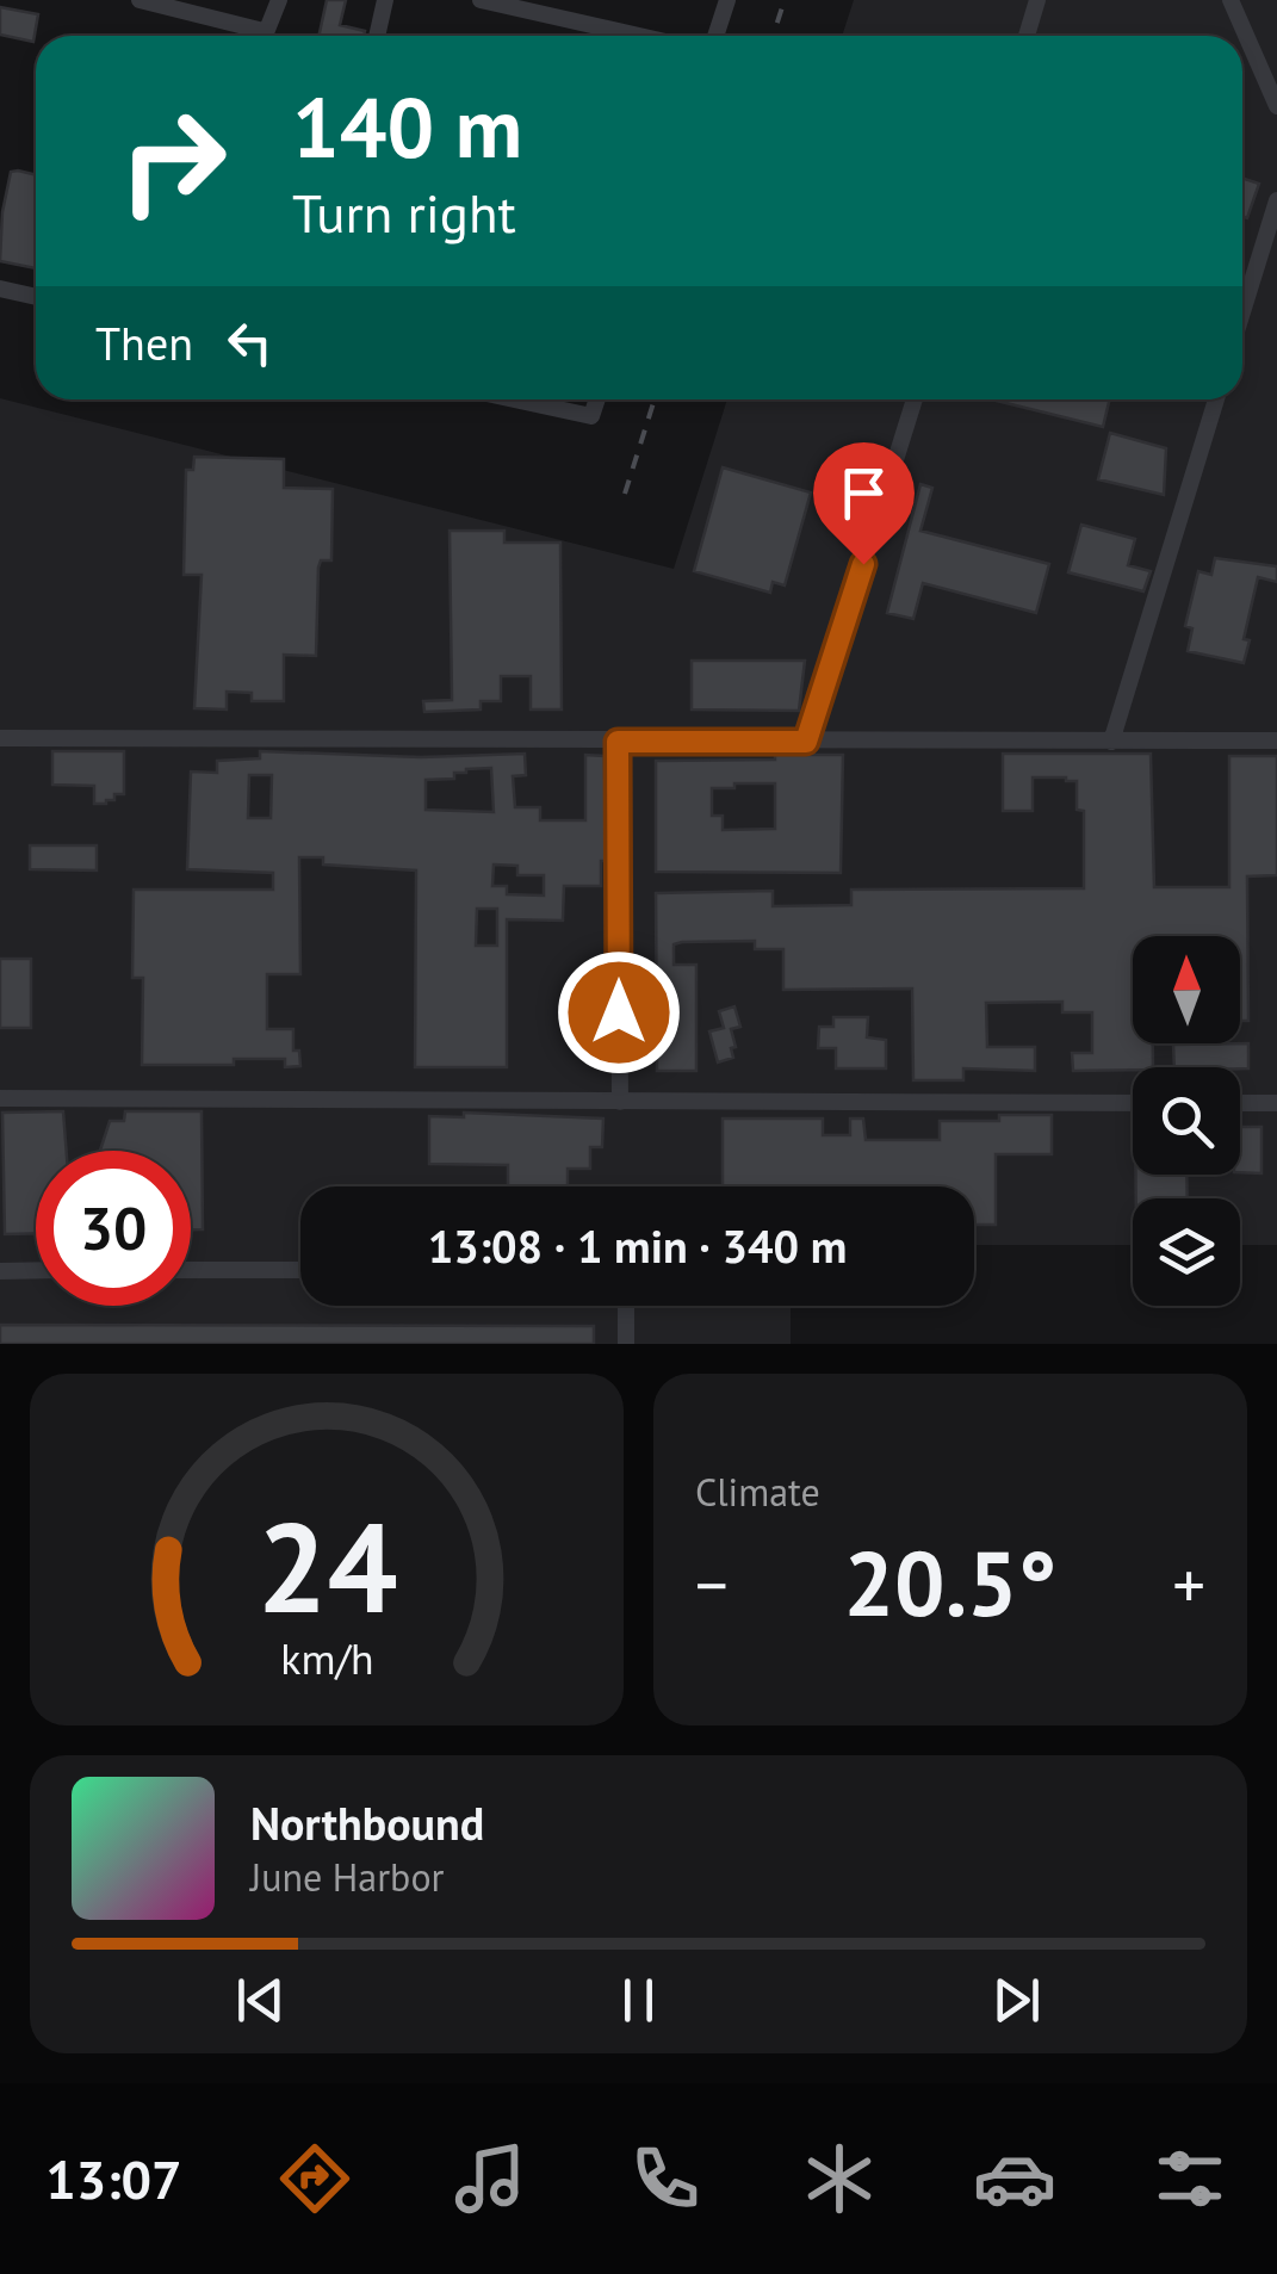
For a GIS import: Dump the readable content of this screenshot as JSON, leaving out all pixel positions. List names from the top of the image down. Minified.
{"north":"top","page":{"turn":["140 m","Turn right"],"then":"Then","limit":"30","trip":"13:08 · 1 min · 340 m","tile":"Climate","heat":["−","20.5°","+"],"song":["Northbound","June Harbor"],"tabs":"13:07","gauge":["24","km/h"]}}
